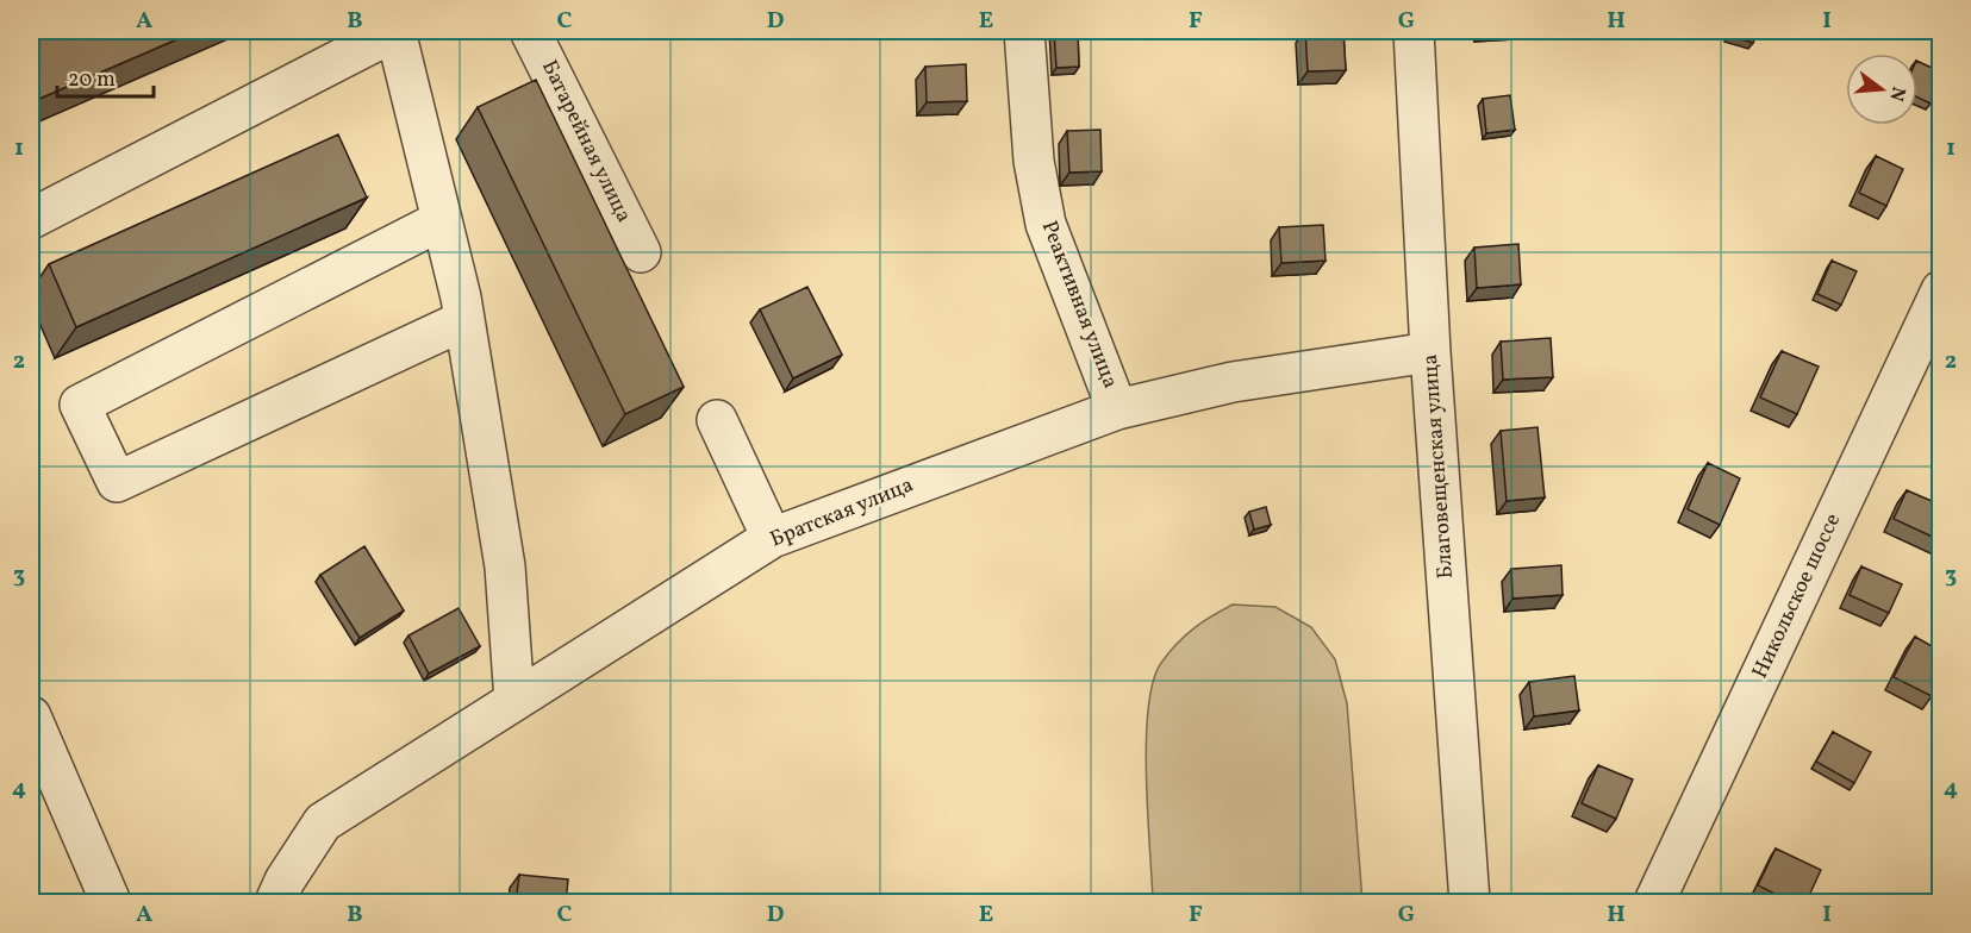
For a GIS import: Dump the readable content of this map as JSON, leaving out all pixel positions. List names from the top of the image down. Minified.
{"streets":{"street":["Батарейная улица","Реактивная улица","Благовещенская улица","Братская улица","Никольское шоссе"]},"crossings":[["Реактивная улица","Братская улица"],["Благовещенская улица","Братская улица"]],"scale_bar":"20 m","north":"right","grid":{"columns":["A","B","C","D","E","F","G","H","I"],"rows":["1","2","3","4"]}}
